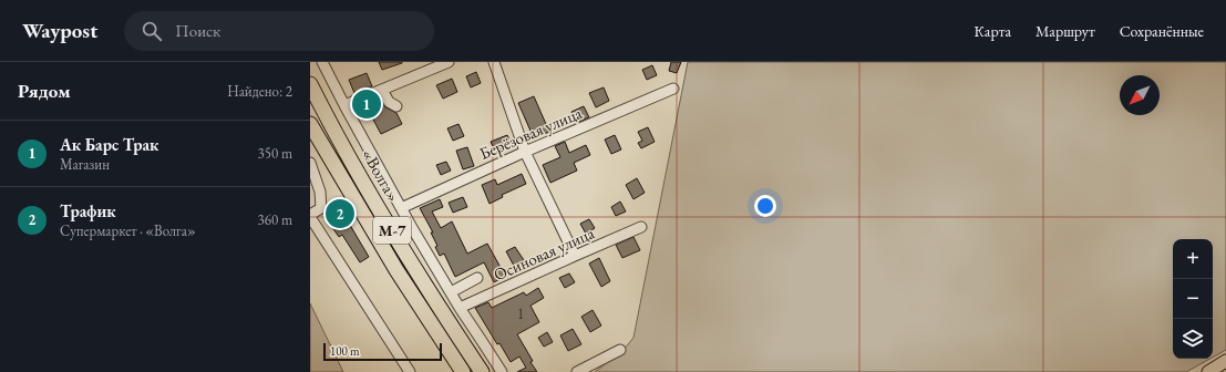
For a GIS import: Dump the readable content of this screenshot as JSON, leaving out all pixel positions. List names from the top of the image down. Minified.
{"streets":{"highway":["«Волга»","М-7"],"street":["Берёзовая улица","Осиновая улица"]},"house_numbers":["1"],"scale_bar":"100 m","north":"bottom left","page":{"header":"Waypost","search":"Поиск","nav":["Карта","Маршрут","Сохранённые"],"heading":["Рядом","Найдено: 2"],"pins":["1","2"],"list":[{"mark":"1","name":"Ак Барс Трак","note":"Магазин","value":"350 m"},{"mark":"2","name":"Трафик","note":"Супермаркет · «Волга»","value":"360 m"}],"map_buttons":["+","−"],"scale":"100 m"}}
